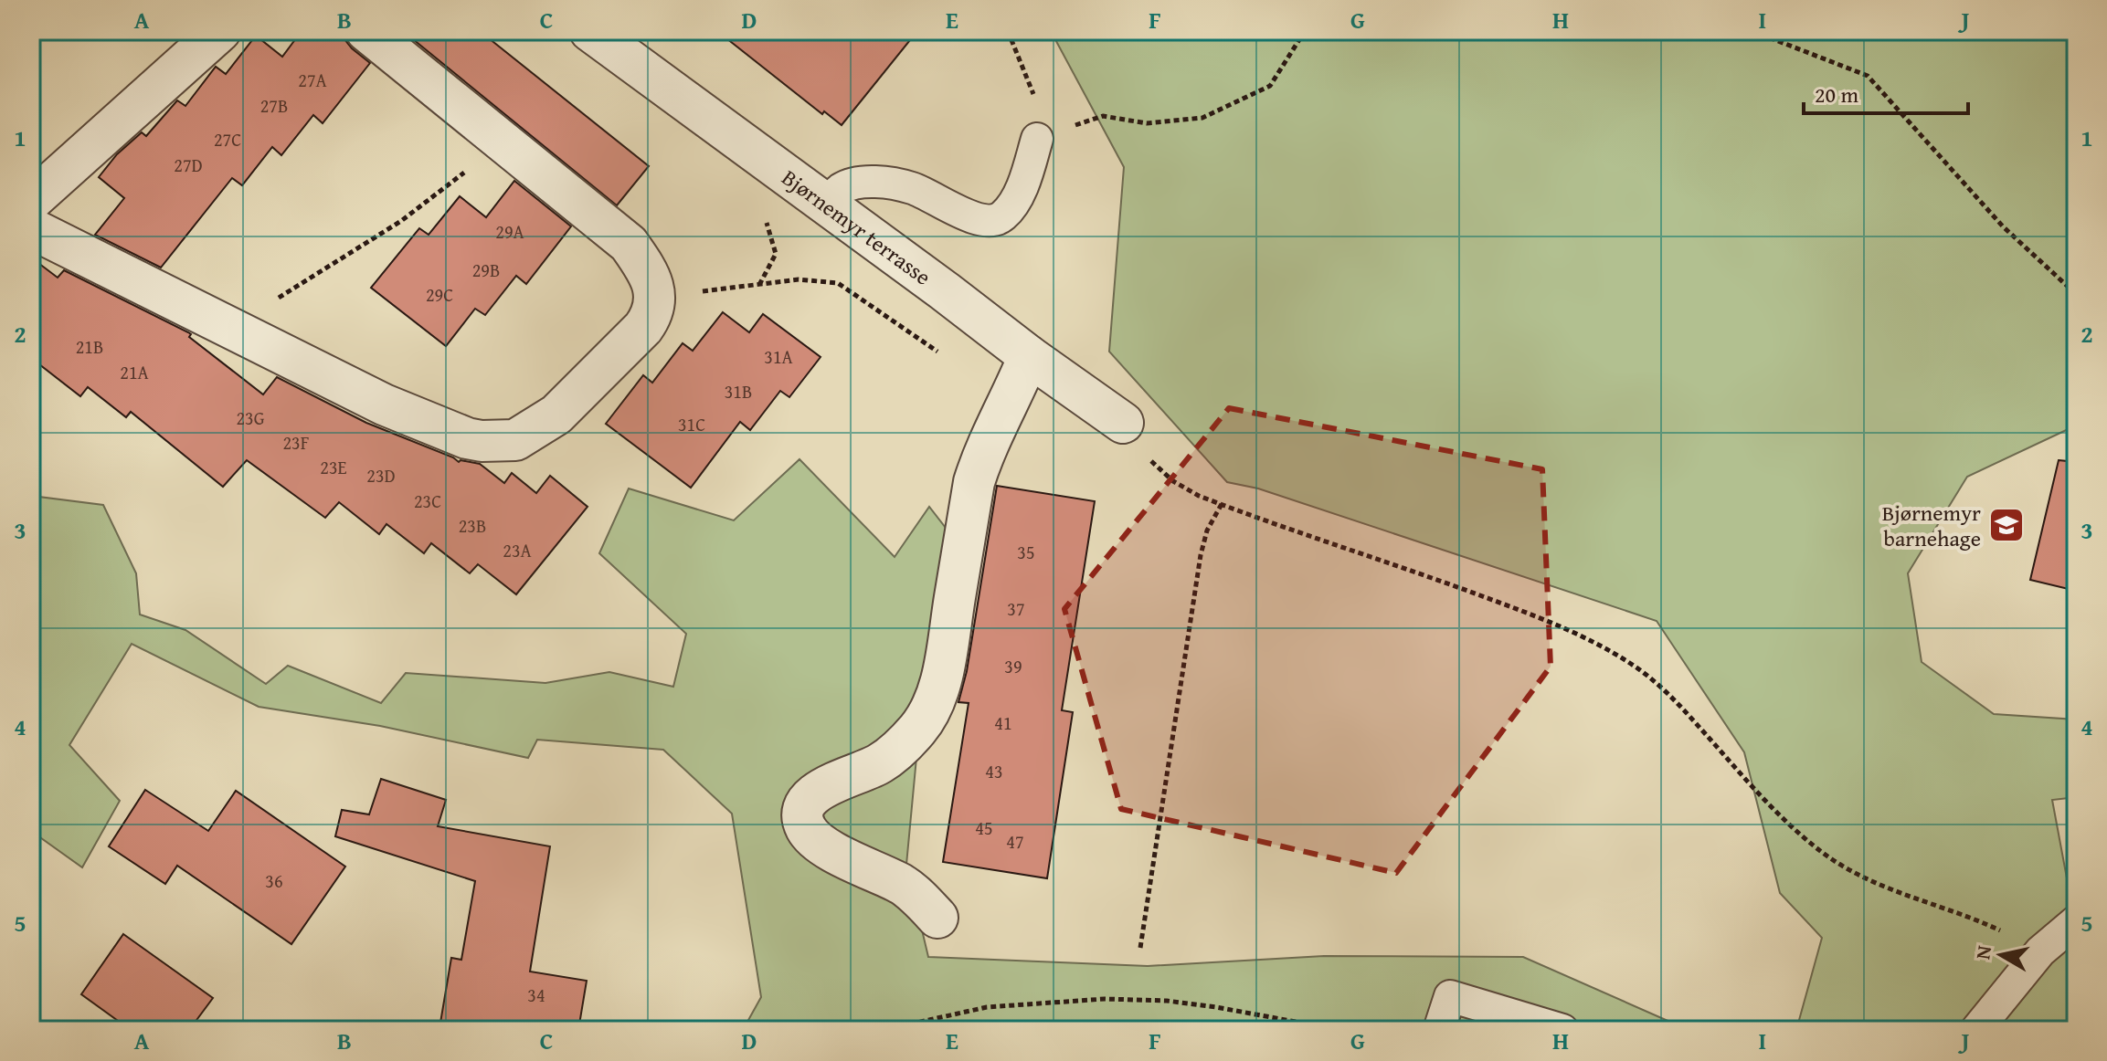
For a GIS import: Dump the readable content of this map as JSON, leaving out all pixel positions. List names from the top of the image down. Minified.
{"streets":{"street":["Bjørnemyr terrasse"]},"places":{"school or university":["Bjørnemyr barnehage"]},"house_numbers":["27A","27B","27C","27D","29A","29B","29C","21B","31A","21A","31B","23G","31C","23F","23E","23D","23C","23B","23A","35","37","39","41","43","45","47","36","34"],"scale_bar":"20 m","north":"left","grid":{"columns":["A","B","C","D","E","F","G","H","I","J"],"rows":["1","2","3","4","5"]}}
